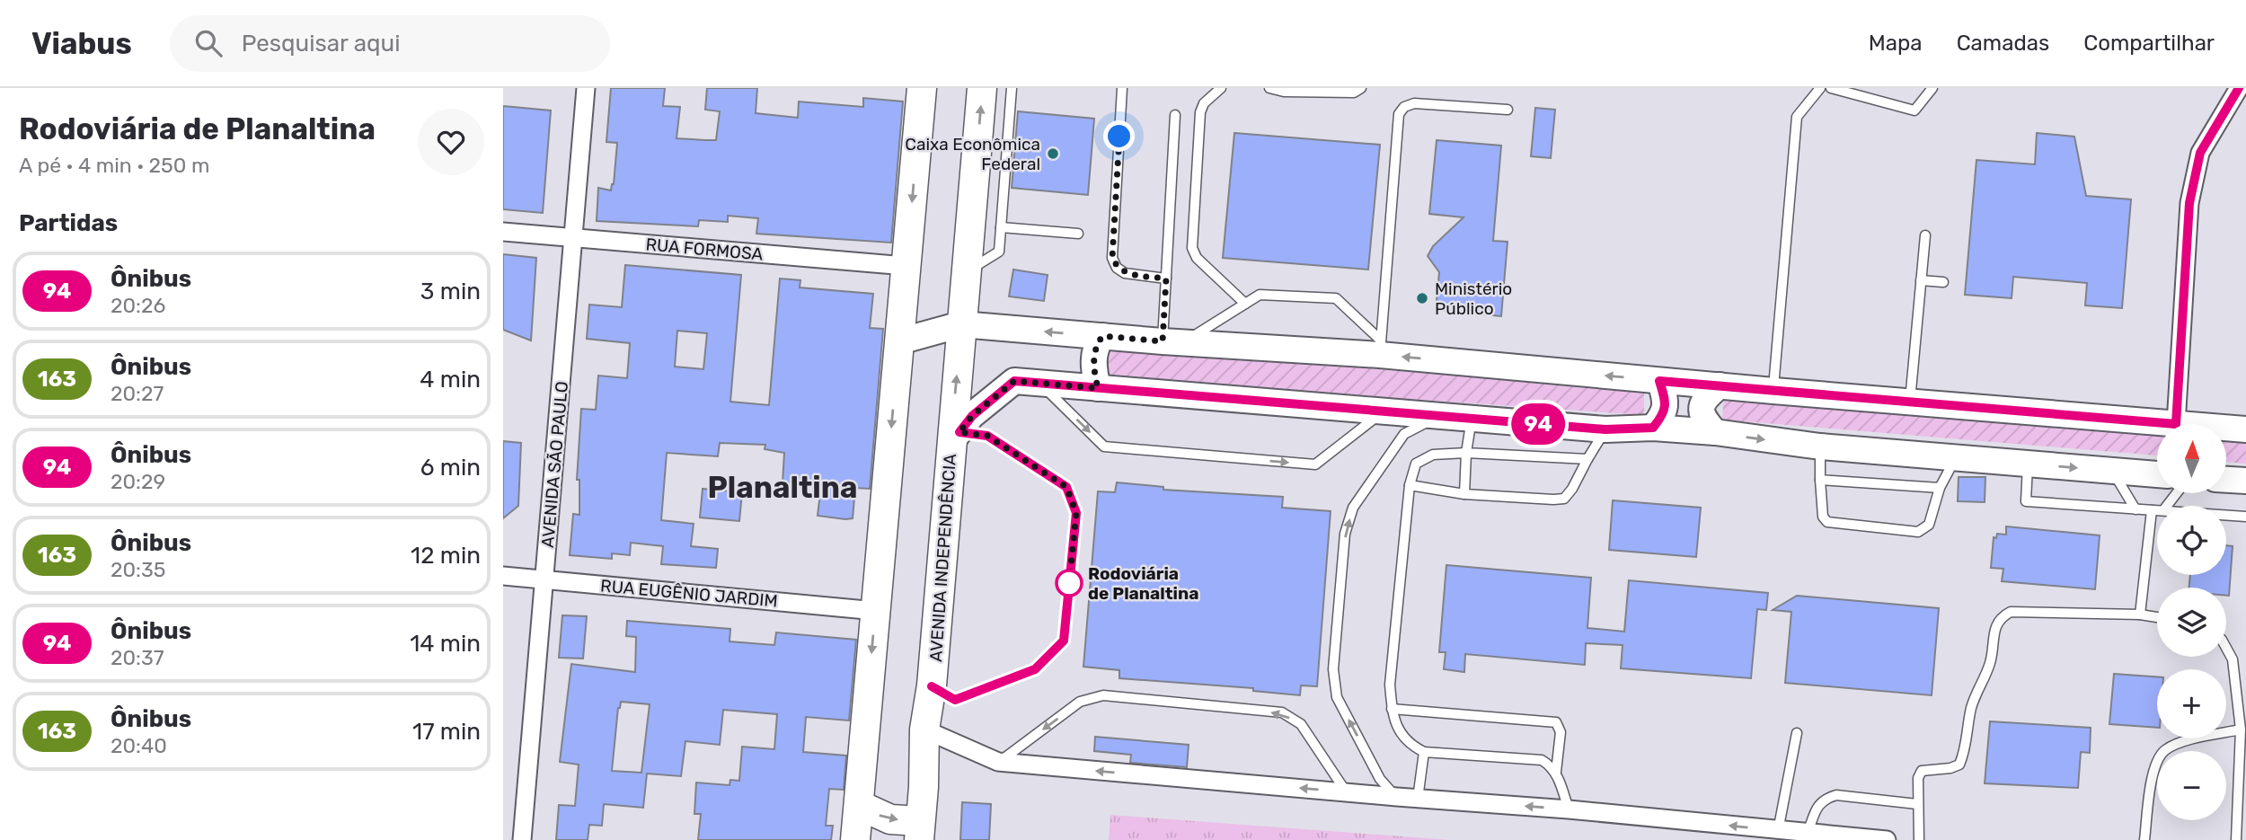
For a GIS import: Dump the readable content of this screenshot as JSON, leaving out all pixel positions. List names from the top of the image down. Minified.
{"streets":{"main road":["AVENIDA INDEPENDÊNCIA"],"street":["RUA FORMOSA","AVENIDA SÃO PAULO","RUA EUGÊNIO JARDIM"]},"crossings":[["RUA FORMOSA","AVENIDA SÃO PAULO"],["AVENIDA SÃO PAULO","RUA EUGÊNIO JARDIM"]],"districts":["Planaltina"],"places":["Caixa Econômica Federal","Ministério Público","Rodoviária de Planaltina"],"lines":["bus line 94"],"north":"top","page":{"header":"Viabus","search":"Pesquisar aqui","nav":["Mapa","Camadas","Compartilhar"],"heading":[["Rodoviária de Planaltina","A pé · 4 min · 250 m"],"Partidas"],"on_map":"94","list":[{"mark":"94","name":"Ônibus","note":"20:26","value":"3 min"},{"mark":"163","name":"Ônibus","note":"20:27","value":"4 min"},{"mark":"94","name":"Ônibus","note":"20:29","value":"6 min"},{"mark":"163","name":"Ônibus","note":"20:35","value":"12 min"},{"mark":"94","name":"Ônibus","note":"20:37","value":"14 min"},{"mark":"163","name":"Ônibus","note":"20:40","value":"17 min"}],"map_buttons":["+","−"]}}
